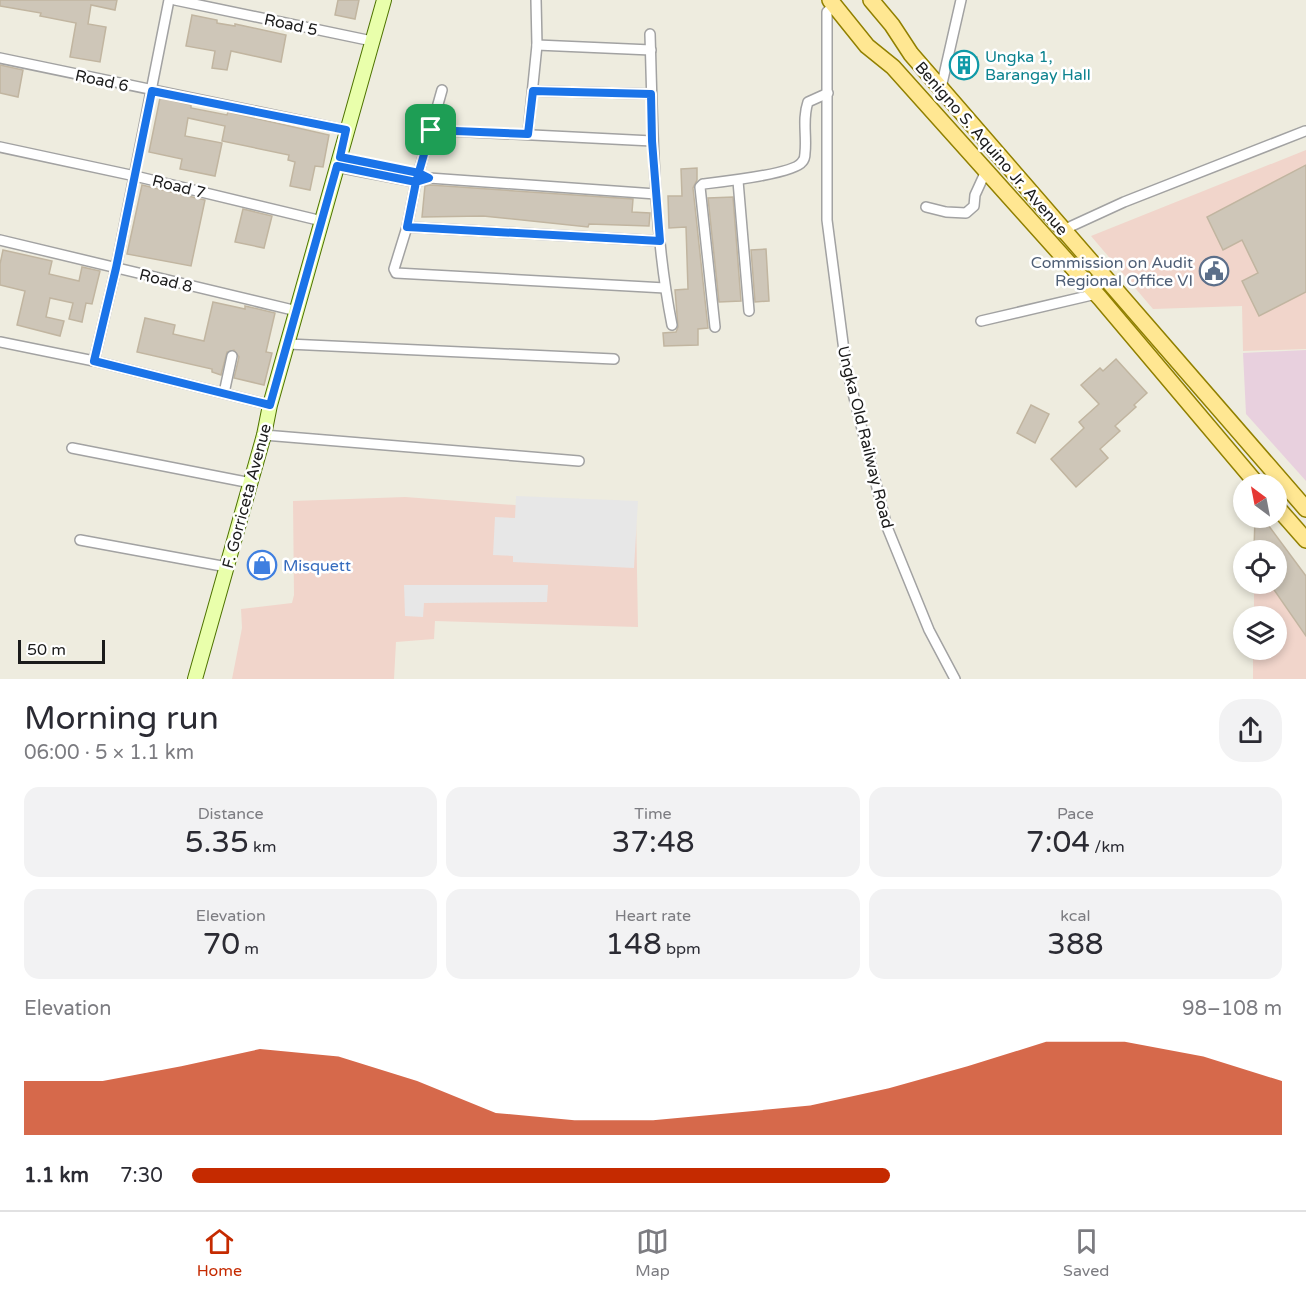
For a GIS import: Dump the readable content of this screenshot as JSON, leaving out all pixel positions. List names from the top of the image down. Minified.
{"streets":{"main road":["Benigno S. Aquino Jr. Avenue","F. Gorriceta Avenue"],"street":["Road 5","Road 6","Road 7","Road 8","Ungka Old Railway Road"]},"crossings":[["Road 5","F. Gorriceta Avenue"],["Road 6","F. Gorriceta Avenue"],["Benigno S. Aquino Jr. Avenue","Ungka Old Railway Road"],["Road 7","F. Gorriceta Avenue"],["Road 8","F. Gorriceta Avenue"]],"places":{"building":["Ungka 1, Barangay Hall"],"public building":["Commission on Audit Regional Office VI"],"shop":["Misquett"]},"scale_bar":"50 m","north":"top left","page":{"scale":"50 m","heading":["Morning run","06:00 · 5 × 1.1 km"],"stats":[["Distance","5.35 km"],["Time","37:48"],["Pace","7:04 /km"],["Elevation","70 m"],["Heart rate","148 bpm"],["kcal","388"]],"chart":["Elevation","98–108 m"],"list":[{"name":"1.1 km","note":"7:30"}],"tabs":["Home","Map","Saved"]}}
